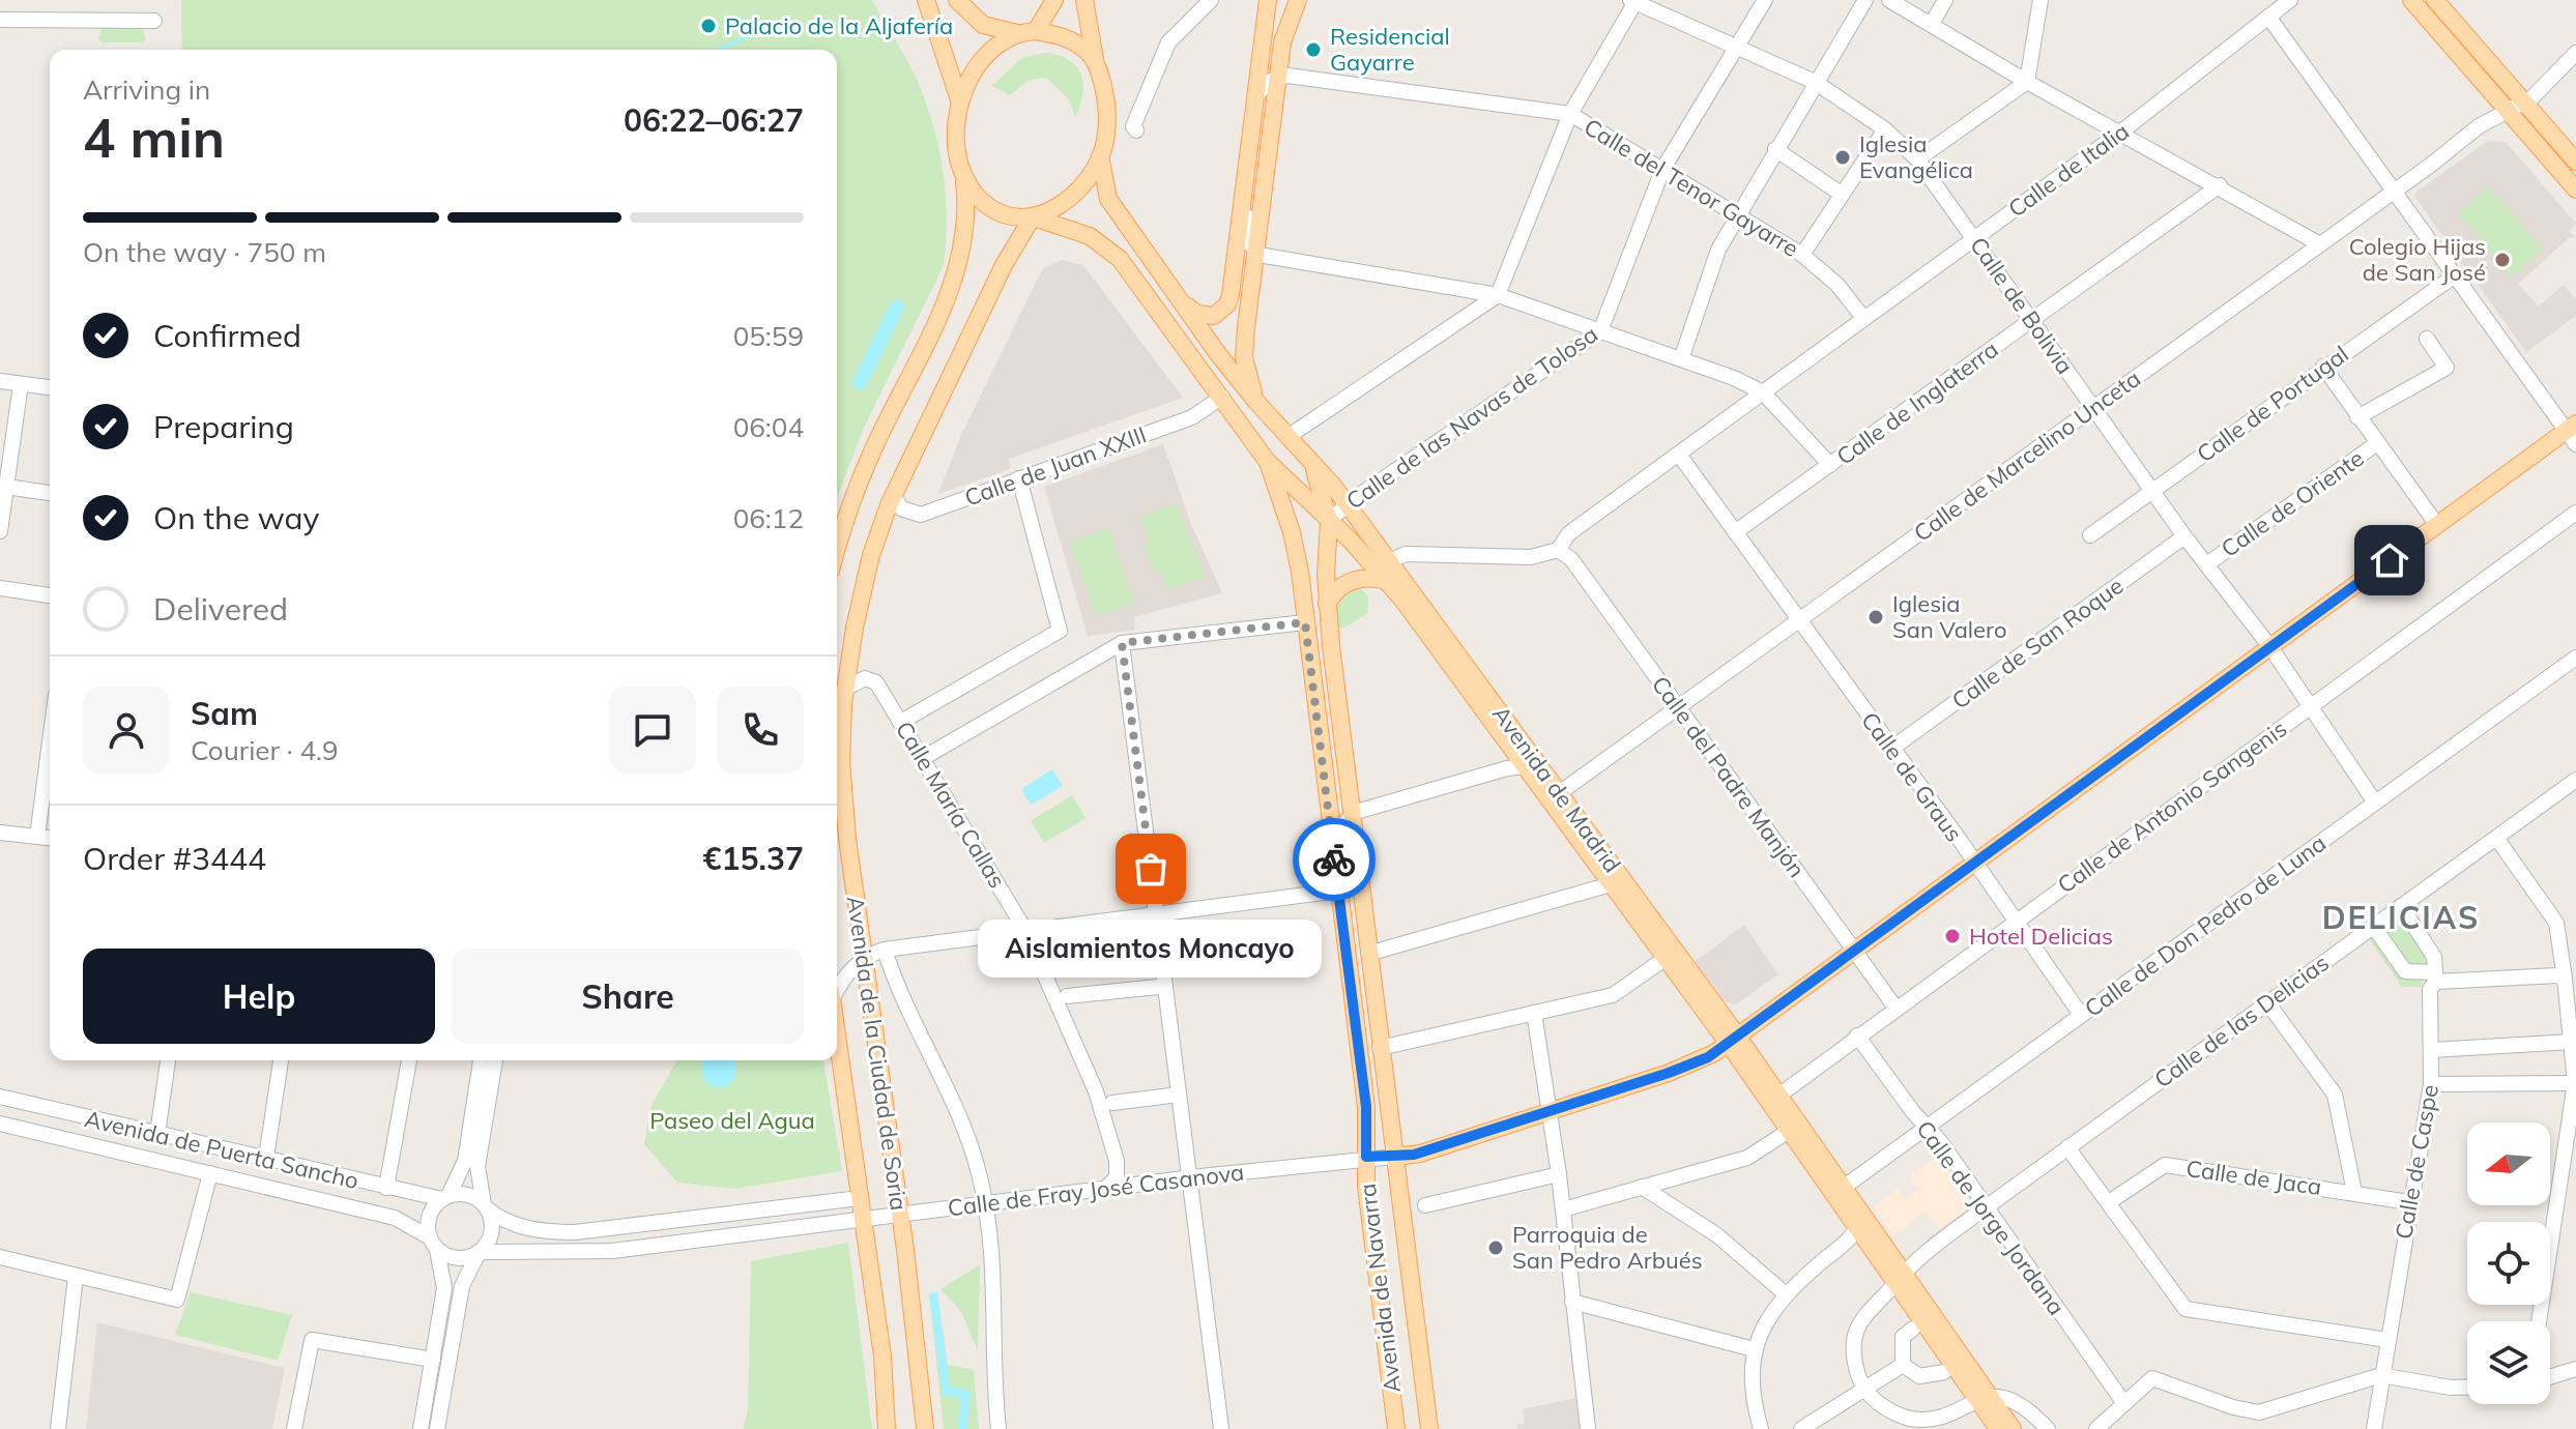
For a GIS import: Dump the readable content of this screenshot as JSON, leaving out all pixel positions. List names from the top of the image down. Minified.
{"streets":{"main road":["Avenida de Madrid","Avenida de la Ciudad de Soria","Avenida de Navarra"],"street":["Calle de Italia","Calle del Tenor Gayarre","Calle de Bolivia","Calle de Inglaterra","Calle de Portugal","Calle de las Navas de Tolosa","Calle de Marcelino Unceta","Calle de Juan XXIII","Calle de Oriente","Calle de San Roque","Calle del Padre Manjón","Calle de Graus","Calle María Callas","Calle de Antonio Sangenis","Calle de Don Pedro de Luna","Calle de las Delicias","Avenida de Puerta Sancho","Calle de Caspe","Calle de Jaca","Calle de Fray José Casanova","Calle de Jorge Jordana"]},"crossings":[["Calle de Italia","Calle del Tenor Gayarre"],["Calle de Italia","Calle de Bolivia"],["Calle de Italia","Calle del Padre Manjón"],["Calle de Italia","Calle de Graus"],["Calle del Tenor Gayarre","Calle de las Navas de Tolosa"],["Calle de Bolivia","Calle de Inglaterra"],["Calle de Bolivia","Calle de Portugal"],["Calle de Bolivia","Calle de las Navas de Tolosa"],["Calle de Bolivia","Calle de Marcelino Unceta"],["Calle de Bolivia","Calle de Oriente"],["Calle de Bolivia","Calle de San Roque"],["Calle de Bolivia","Calle de Antonio Sangenis"],["Calle de Bolivia","Calle de Don Pedro de Luna"],["Calle de Inglaterra","Calle de Graus"],["Calle de las Navas de Tolosa","Avenida de Madrid"],["Calle de las Navas de Tolosa","Avenida de Navarra"],["Calle de Marcelino Unceta","Calle del Padre Manjón"],["Calle de Marcelino Unceta","Calle de Graus"],["Calle de Marcelino Unceta","Avenida de Madrid"],["Calle de Juan XXIII","Avenida de Madrid"],["Calle de Juan XXIII","Avenida de la Ciudad de Soria"],["Calle de San Roque","Calle de Graus"],["Calle del Padre Manjón","Calle de Antonio Sangenis"],["Calle de Graus","Calle de Antonio Sangenis"],["Calle de Graus","Calle de Don Pedro de Luna"],["Avenida de Madrid","Calle de Antonio Sangenis"],["Avenida de Madrid","Calle de Don Pedro de Luna"],["Avenida de Madrid","Calle de las Delicias"],["Avenida de Madrid","Avenida de la Ciudad de Soria"],["Avenida de Madrid","Avenida de Navarra"],["Calle María Callas","Avenida de la Ciudad de Soria"],["Calle María Callas","Calle de Fray José Casanova"],["Calle de Antonio Sangenis","Calle de Jorge Jordana"],["Calle de Don Pedro de Luna","Calle de Jorge Jordana"],["Calle de las Delicias","Calle de Caspe"],["Avenida de la Ciudad de Soria","Calle de Fray José Casanova"],["Avenida de Puerta Sancho","Calle de Fray José Casanova"],["Calle de Caspe","Calle de Jaca"],["Calle de Fray José Casanova","Avenida de Navarra"]],"districts":["DELICIAS"],"parks":["Paseo del Agua"],"places":["Palacio de la Aljafería","Residencial Gayarre","Iglesia Evangélica","Colegio Hijas de San José","Iglesia San Valero","Aislamientos Moncayo","Hotel Delicias","Parroquia de San Pedro Arbués"],"north":"left","page":{"heading":["4 min","Arriving in","06:22–06:27"],"panel":["Sam","Courier · 4.9","Order #3444","€15.37"],"bar":"On the way · 750 m","list":[["Confirmed","05:59"],["Preparing","06:04"],["On the way","06:12"],"Delivered"],"bubble":"Aislamientos Moncayo","buttons":["Help","Share"]}}
